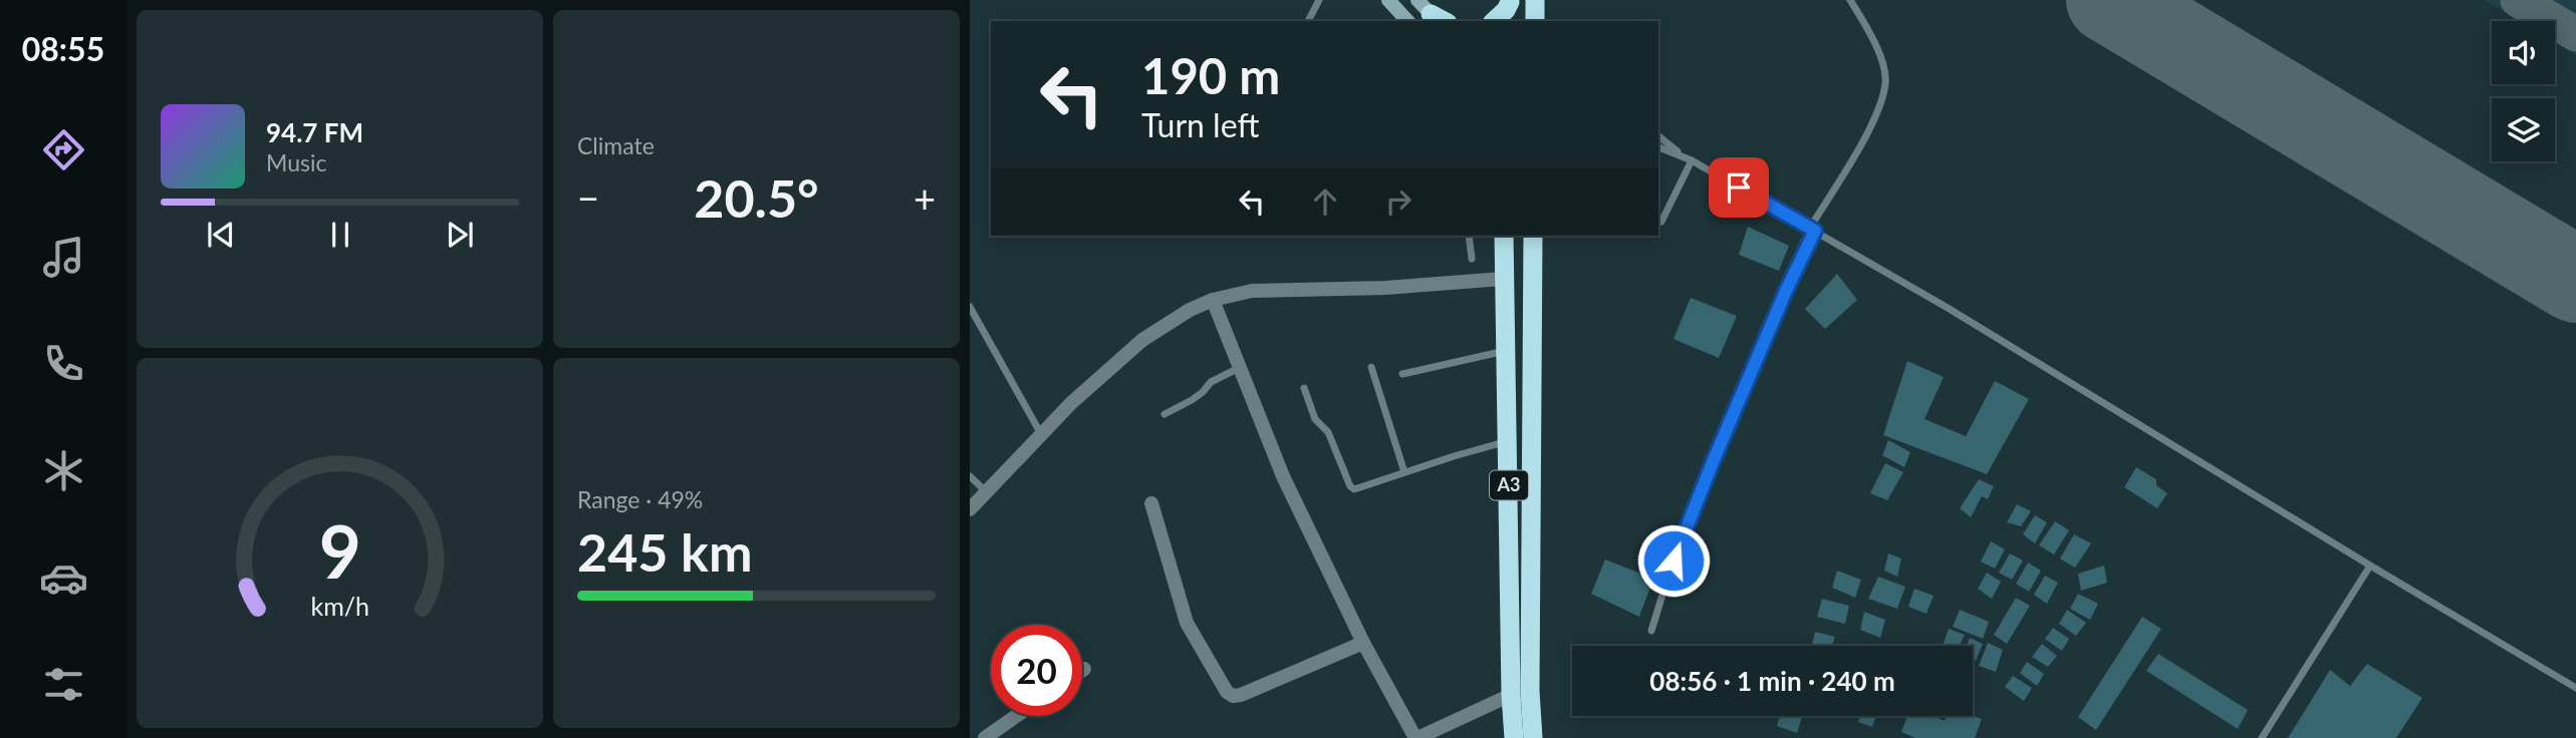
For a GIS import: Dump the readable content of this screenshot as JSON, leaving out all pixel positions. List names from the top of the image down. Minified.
{"streets":{"highway":["A3"]},"page":{"tabs":"08:55","tile":["Climate",["Range · 49%","245 km"]],"turn":["190 m","Turn left"],"song":["94.7 FM","Music"],"heat":["−","20.5°","+"],"limit":"20","trip":"08:56 · 1 min · 240 m","gauge":["9","km/h"]}}
